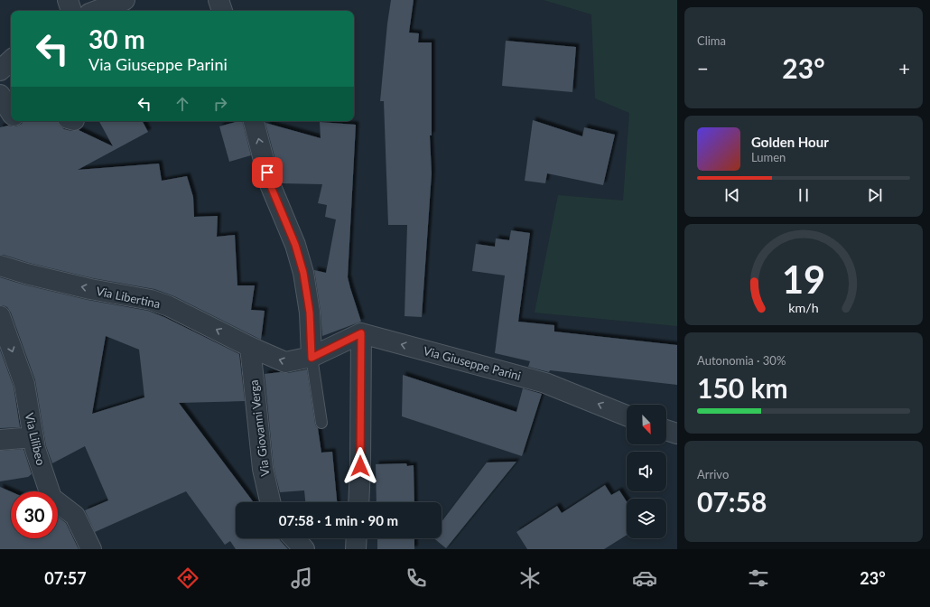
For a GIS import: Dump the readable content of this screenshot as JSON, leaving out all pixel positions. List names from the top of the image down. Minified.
{"streets":{"street":["Via Libertina","Via Giuseppe Parini","Via Giovanni Verga","Via Lilibeo"]},"crossings":[["Via Libertina","Via Giovanni Verga"]],"one_way":["Via Libertina","Via Giuseppe Parini","Via Lilibeo"],"north":"bottom right","page":{"tile":["Clima",["Autonomia · 30%","150 km"],["Arrivo","07:58"]],"turn":["30 m","Via Giuseppe Parini"],"heat":["−","23°","+"],"song":["Golden Hour","Lumen"],"limit":"30","trip":"07:58 · 1 min · 90 m","tabs":["07:57","23°"],"gauge":["19","km/h"]}}
